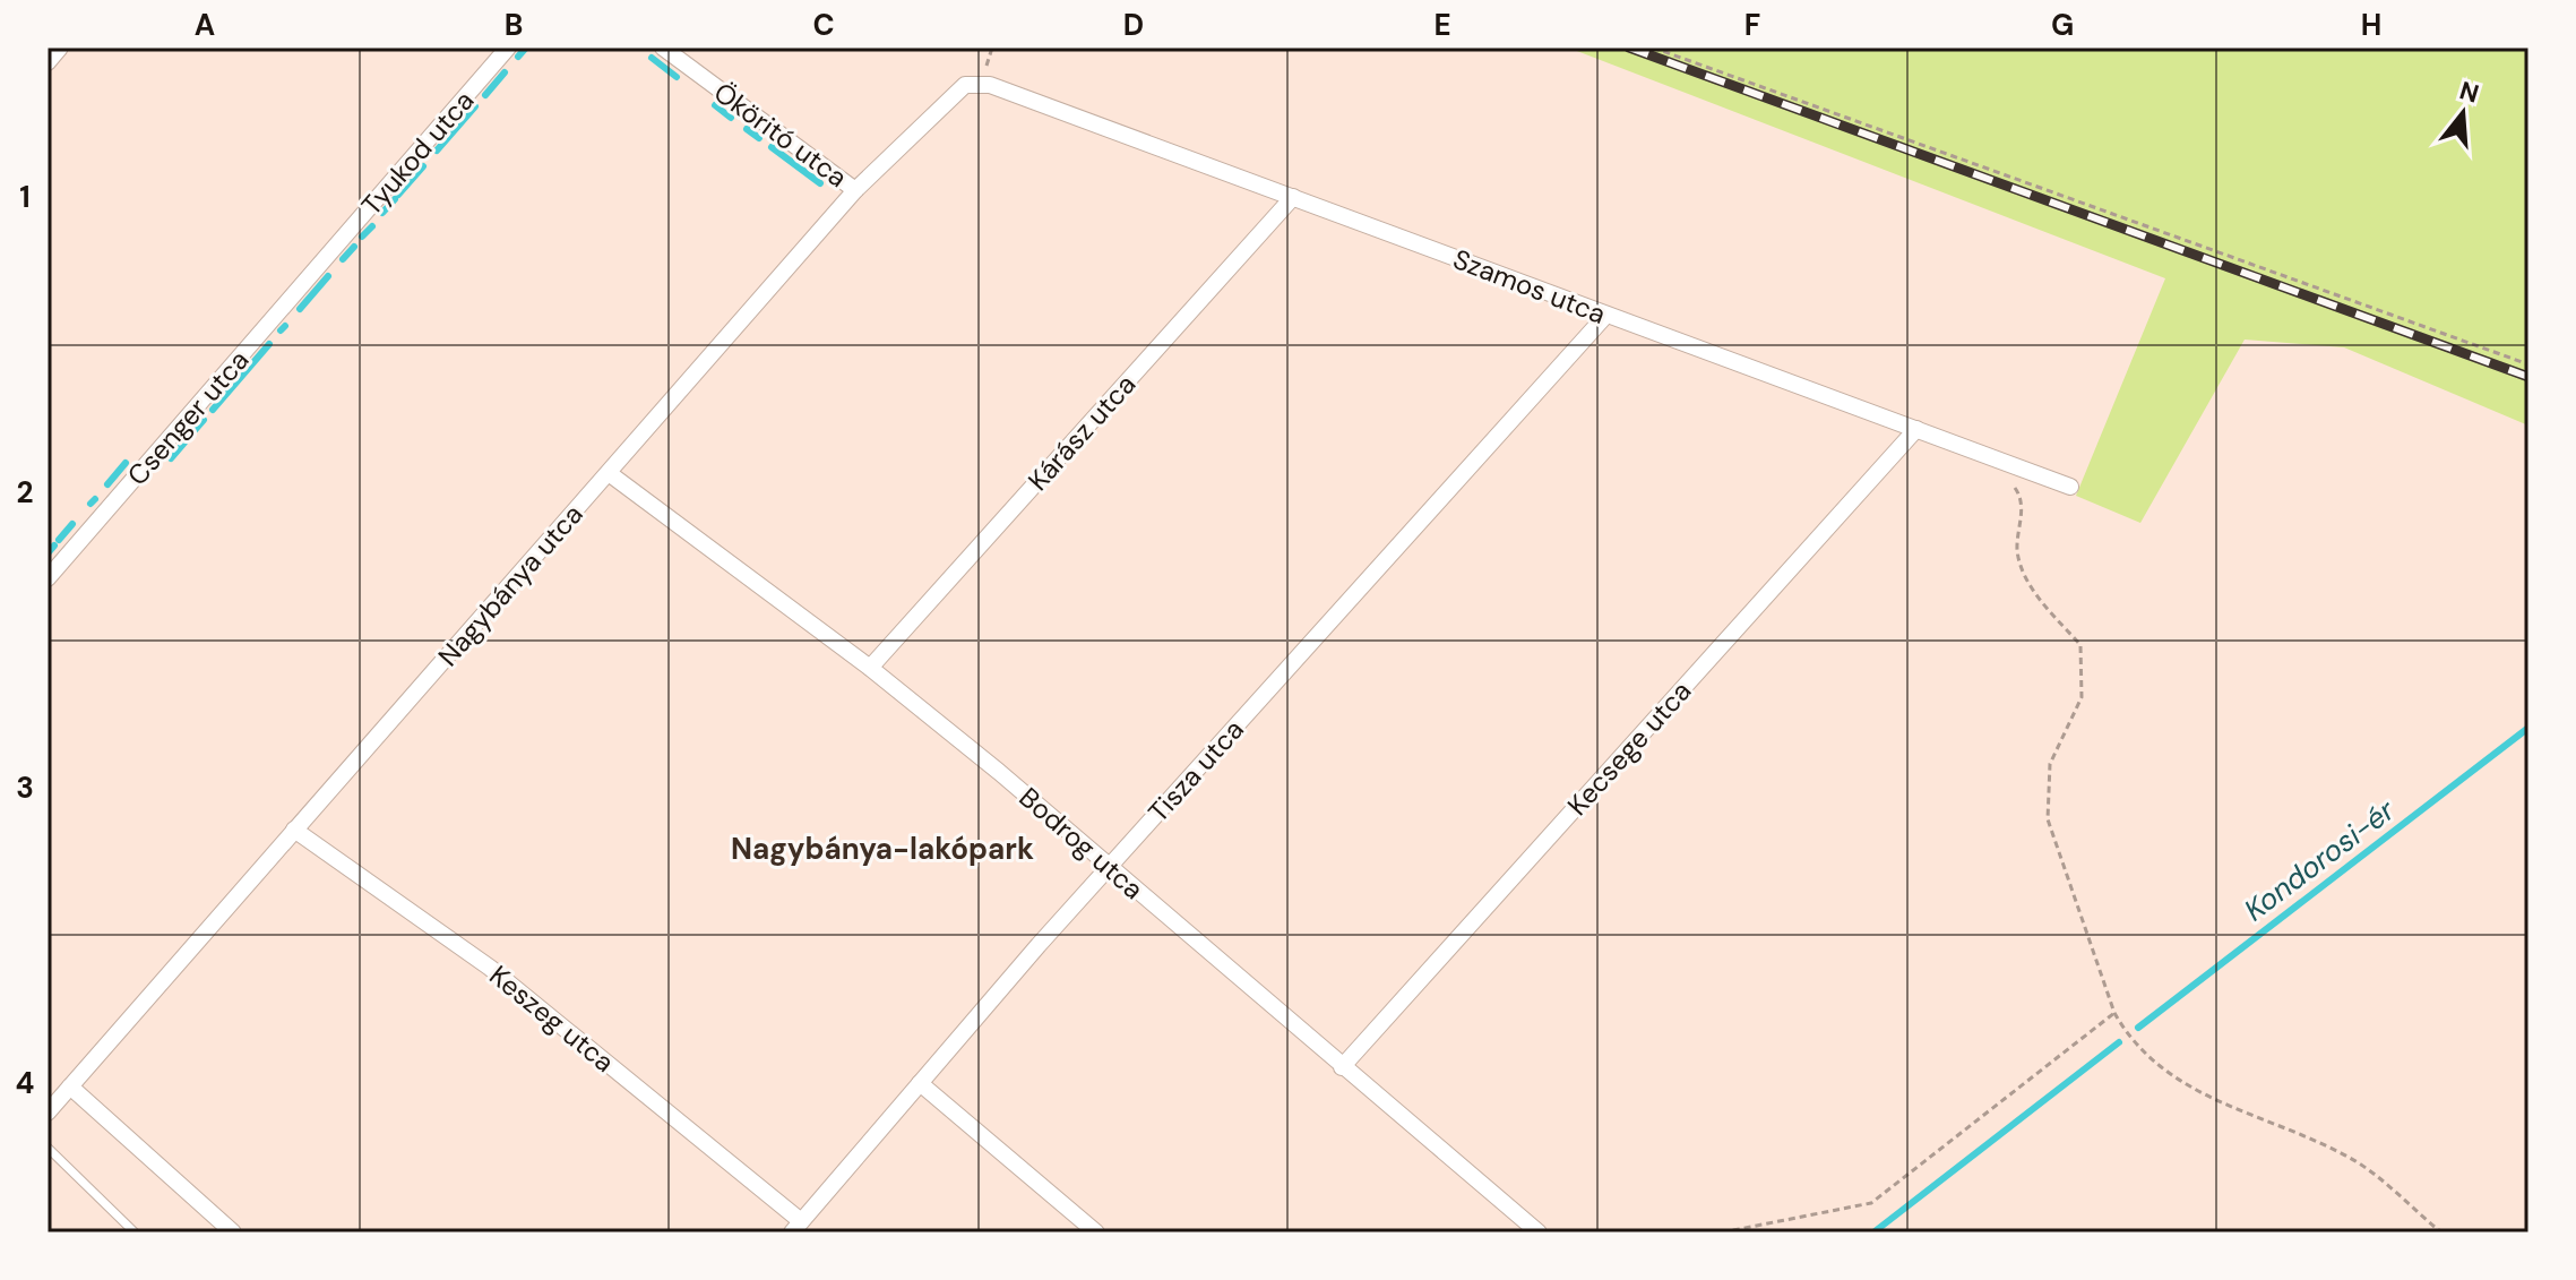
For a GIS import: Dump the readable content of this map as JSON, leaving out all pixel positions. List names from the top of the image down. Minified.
{"streets":{"street":["Ököritó utca","Tyukod utca","Szamos utca","Csenger utca","Kárász utca","Nagybánya utca","Kecsege utca","Tisza utca","Bodrog utca","Keszeg utca"]},"crossings":[["Ököritó utca","Nagybánya utca"],["Tyukod utca","Csenger utca"],["Szamos utca","Kárász utca"],["Szamos utca","Nagybánya utca"],["Szamos utca","Kecsege utca"],["Szamos utca","Tisza utca"],["Kárász utca","Bodrog utca"],["Nagybánya utca","Bodrog utca"],["Nagybánya utca","Keszeg utca"],["Kecsege utca","Bodrog utca"],["Tisza utca","Bodrog utca"],["Tisza utca","Keszeg utca"]],"districts":["Nagybánya-lakópark"],"water":["Kondorosi-ér"],"north":"top","grid":{"columns":["A","B","C","D","E","F","G","H"],"rows":["1","2","3","4"]}}
